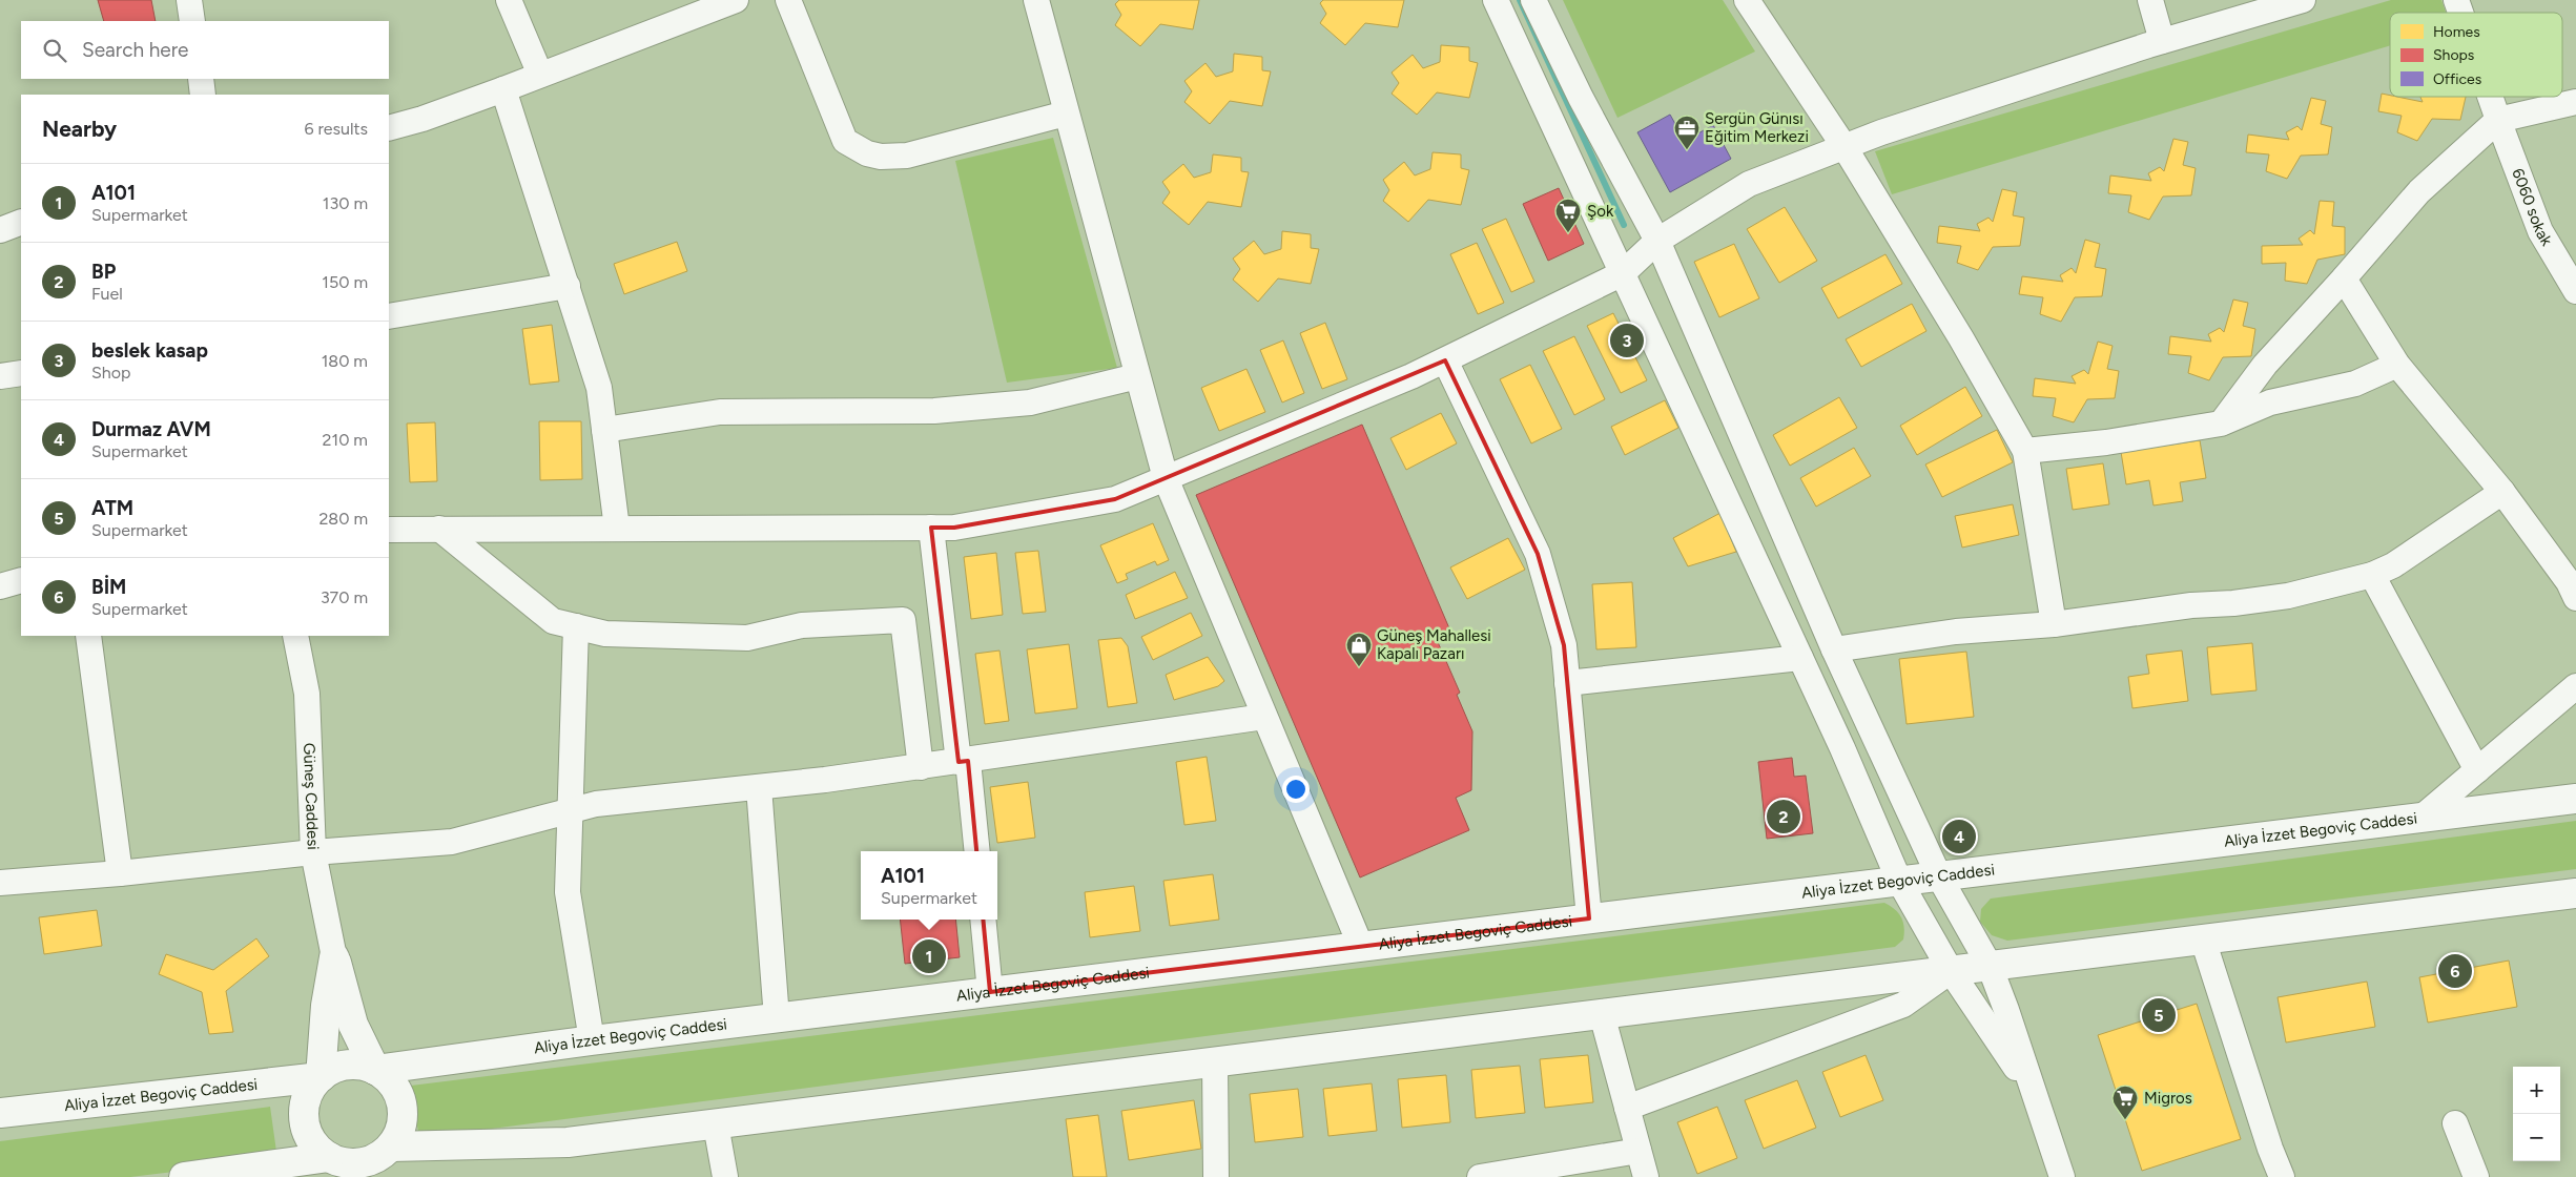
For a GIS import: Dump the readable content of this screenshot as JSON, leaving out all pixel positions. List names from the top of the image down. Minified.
{"streets":{"main road":["Aliya İzzet Begoviç Caddesi"],"street":["6060 sokak","Güneş Caddesi"]},"places":{"office":["Sergün Günısı Eğitim Merkezi"],"supermarket":["Şok","Migros"],"shop":["Güneş Mahallesi Kapalı Pazarı"]},"legend":["Homes","Shops","Offices"],"page":{"search":"Search here","heading":["Nearby","6 results"],"list":[{"mark":"1","name":"A101","note":"Supermarket","value":"130 m"},{"mark":"2","name":"BP","note":"Fuel","value":"150 m"},{"mark":"3","name":"beslek kasap","note":"Shop","value":"180 m"},{"mark":"4","name":"Durmaz AVM","note":"Supermarket","value":"210 m"},{"mark":"5","name":"ATM","note":"Supermarket","value":"280 m"},{"mark":"6","name":"BİM","note":"Supermarket","value":"370 m"}],"pins":["3","2","4","1","6","5"],"popup":["A101","Supermarket"],"map_buttons":["+","−"]}}
